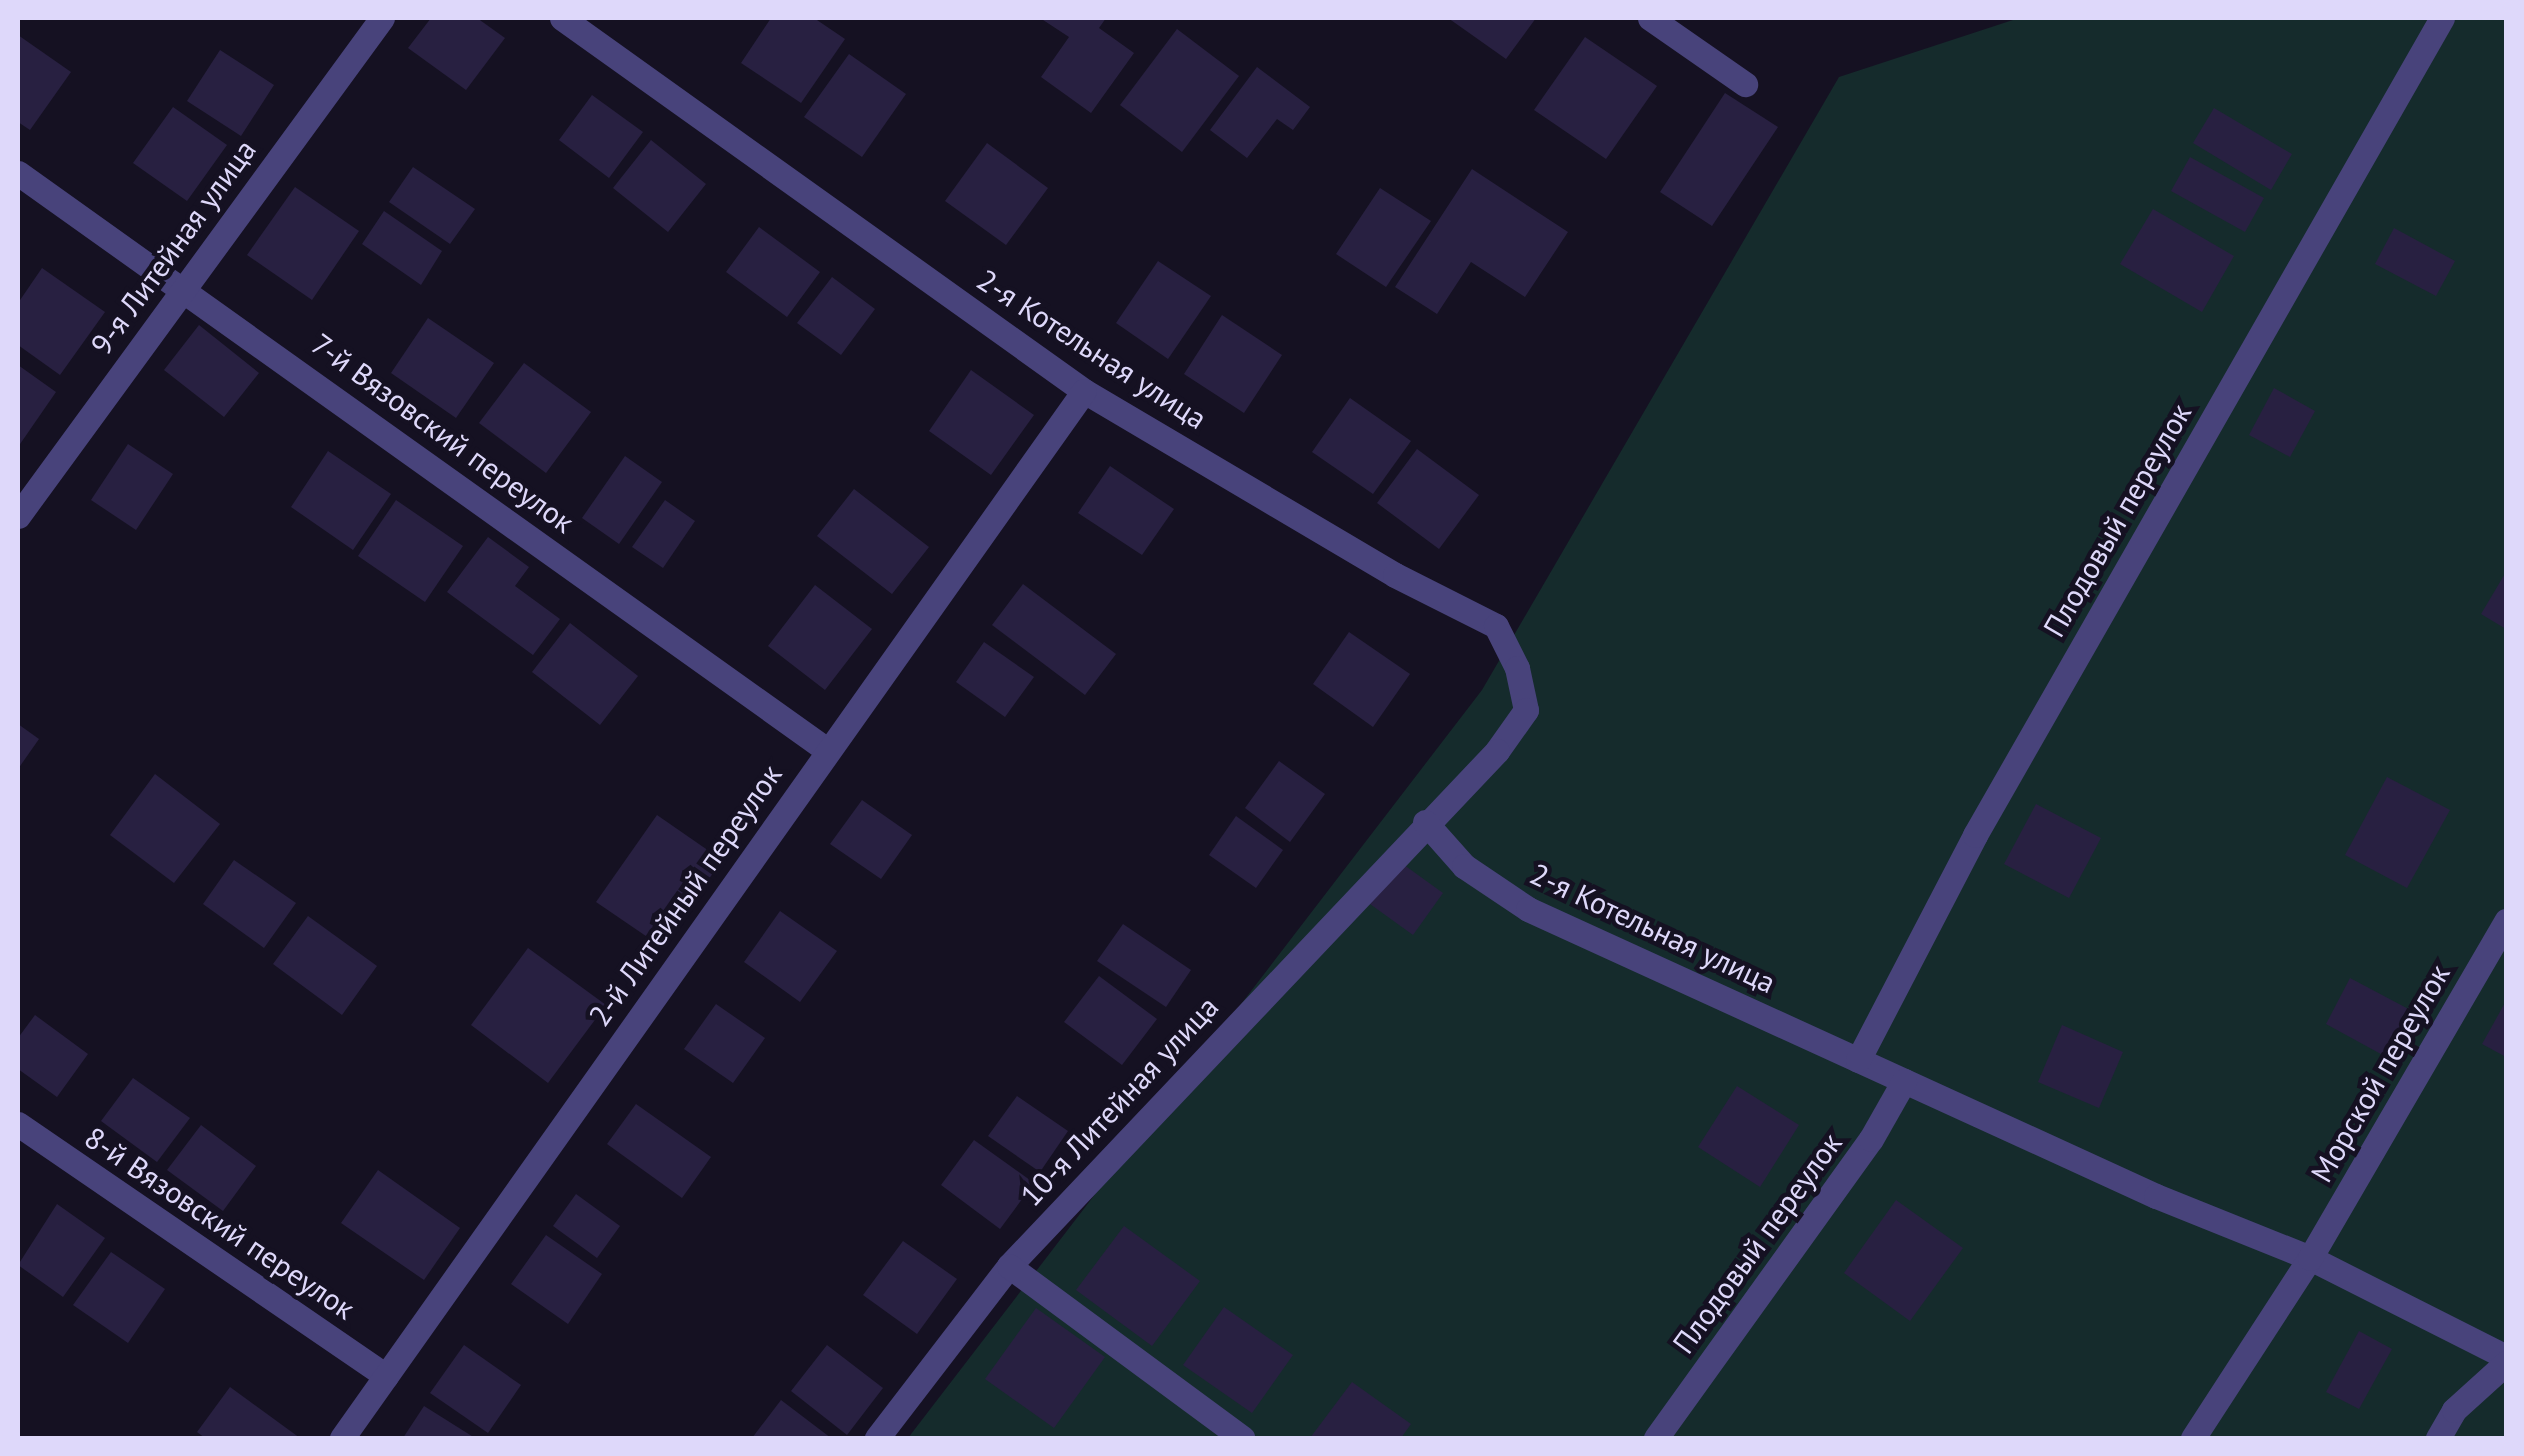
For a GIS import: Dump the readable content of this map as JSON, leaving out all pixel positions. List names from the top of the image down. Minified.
{"streets":{"street":["9-я Литейная улица","2-я Котельная улица","7-й Вязовский переулок","Плодовый переулок","2-й Литейный переулок","Морской переулок","10-я Литейная улица","8-й Вязовский переулок"]},"crossings":[["9-я Литейная улица","7-й Вязовский переулок"],["2-я Котельная улица","Плодовый переулок"],["2-я Котельная улица","2-й Литейный переулок"],["2-я Котельная улица","Морской переулок"],["2-я Котельная улица","10-я Литейная улица"],["7-й Вязовский переулок","2-й Литейный переулок"],["2-й Литейный переулок","8-й Вязовский переулок"]]}
